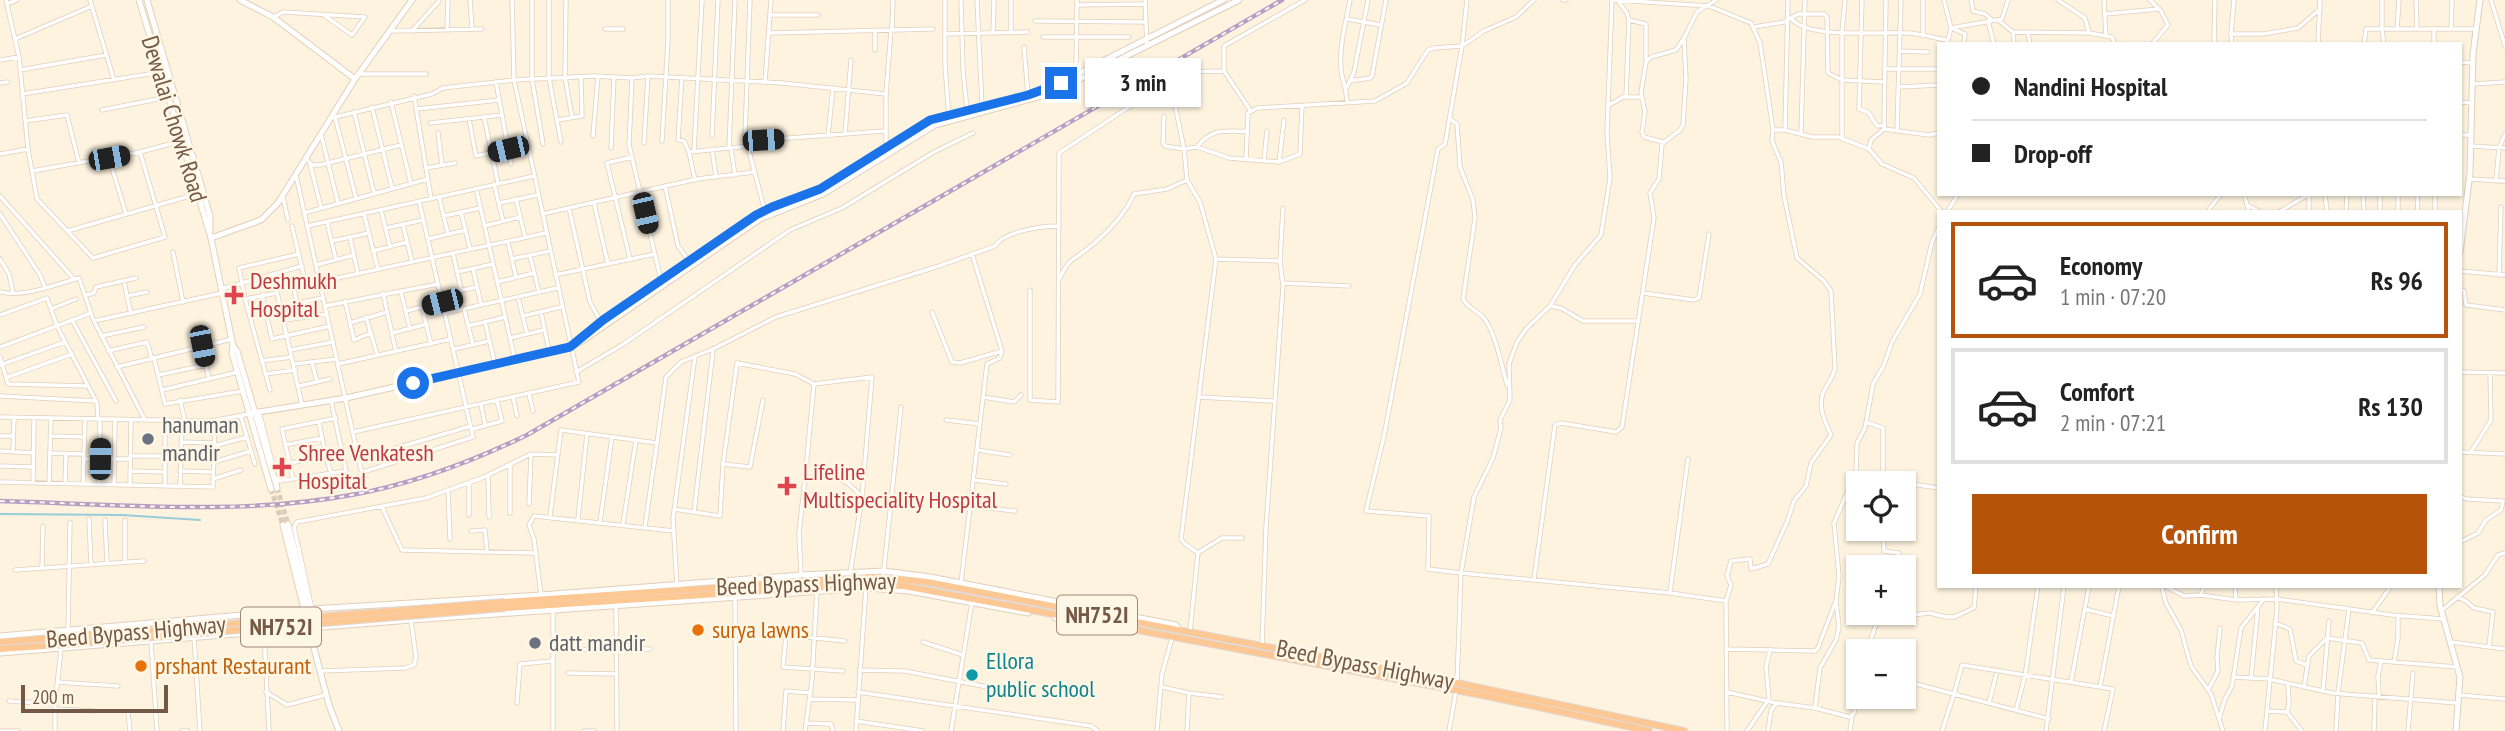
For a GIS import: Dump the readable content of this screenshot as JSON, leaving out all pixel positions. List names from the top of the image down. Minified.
{"streets":{"highway":["Beed Bypass Highway","NH752I"],"street":["Dewalai Chowk Road"]},"places":{"health":["Deshmukh Hospital","Shree Venkatesh Hospital","Lifeline Multispeciality Hospital"],"other":["hanuman mandir","surya lawns","datt mandir","prshant Restaurant","Ellora public school"]},"scale_bar":"200 m","page":{"banner":["Nandini Hospital","Drop-off"],"bubble":"3 min","list":[{"name":"Economy","note":"1 min · 07:20","value":"Rs 96"},{"name":"Comfort","note":"2 min · 07:21","value":"Rs 130"}],"map_buttons":["+","−"],"buttons":"Confirm","scale":"200 m"}}
